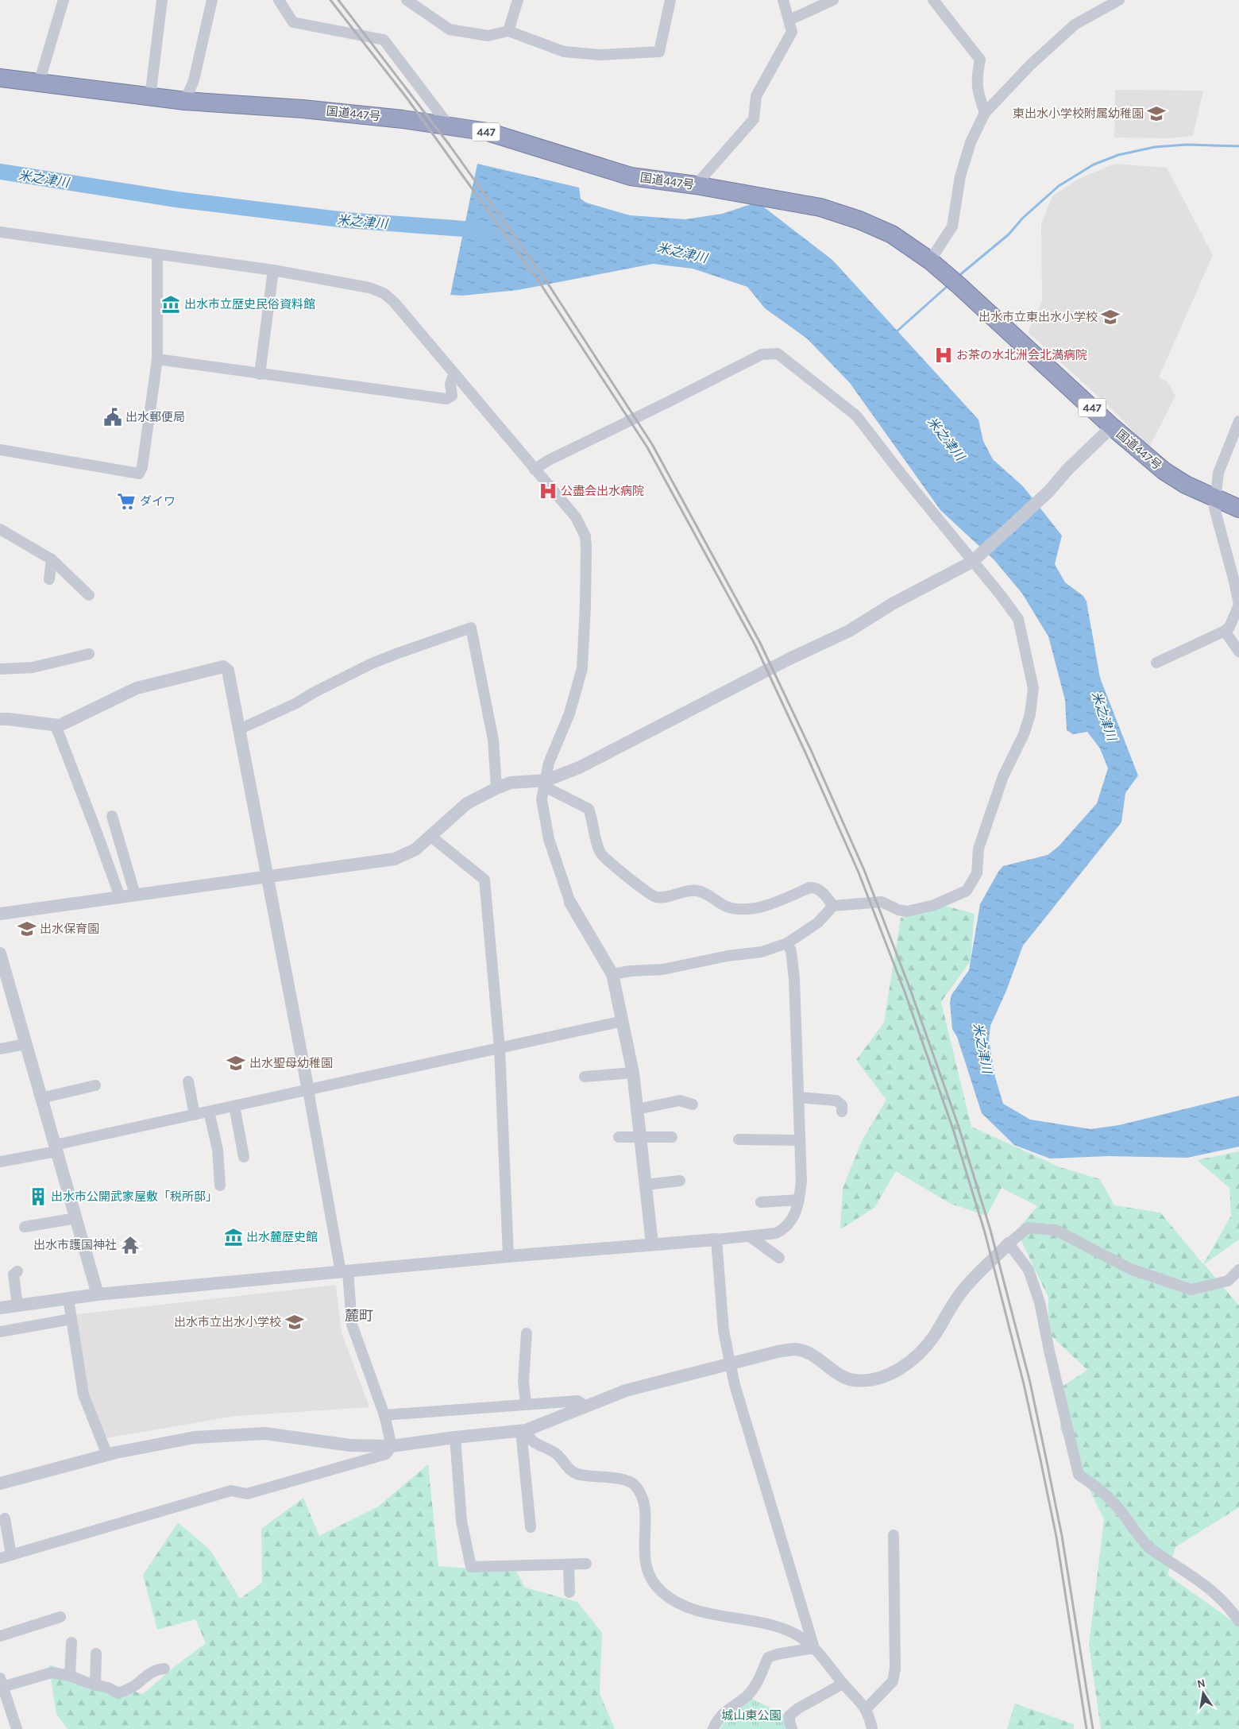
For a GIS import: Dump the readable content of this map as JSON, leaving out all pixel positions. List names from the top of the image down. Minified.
{"streets":{"highway":["国道447号","447"]},"districts":["麓町"],"water":["米之津川"],"parks":["城山東公園"],"places":{"school or university":["東出水小学校附属幼稚園","出水市立東出水小学校","出水保育園","出水聖母幼稚園","出水市立出水小学校"],"museum":["出水市立歴史民俗資料館","出水麓歴史館"],"hospital":["お茶の水北洲会北満病院","公盡会出水病院"],"public building":["出水郵便局"],"supermarket":["ダイワ"],"building":["出水市公開武家屋敷「税所邸」"],"temple":["出水市護国神社"]},"north":"top"}
